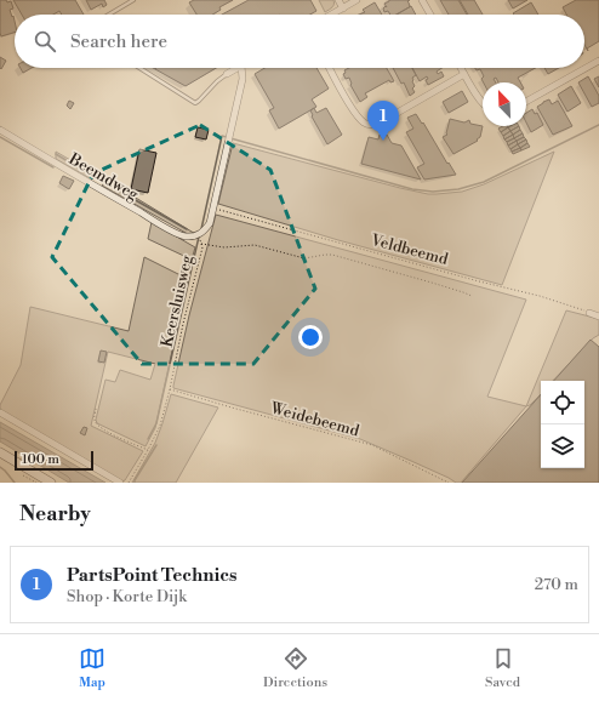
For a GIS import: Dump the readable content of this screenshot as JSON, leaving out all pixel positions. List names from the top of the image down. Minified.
{"streets":{"street":["Beemdweg","Keersluisweg"],"path":["Veldbeemd","Weidebeemd"]},"crossings":[["Beemdweg","Keersluisweg"],["Veldbeemd","Keersluisweg"],["Keersluisweg","Weidebeemd"]],"scale_bar":"100 m","north":"top left","page":{"search":"Search here","pins":"1","scale":"100 m","heading":"Nearby","list":[{"mark":"1","name":"PartsPoint Technics","note":"Shop · Korte Dijk","value":"270 m"}],"nav":["Map","Directions","Saved"]}}
